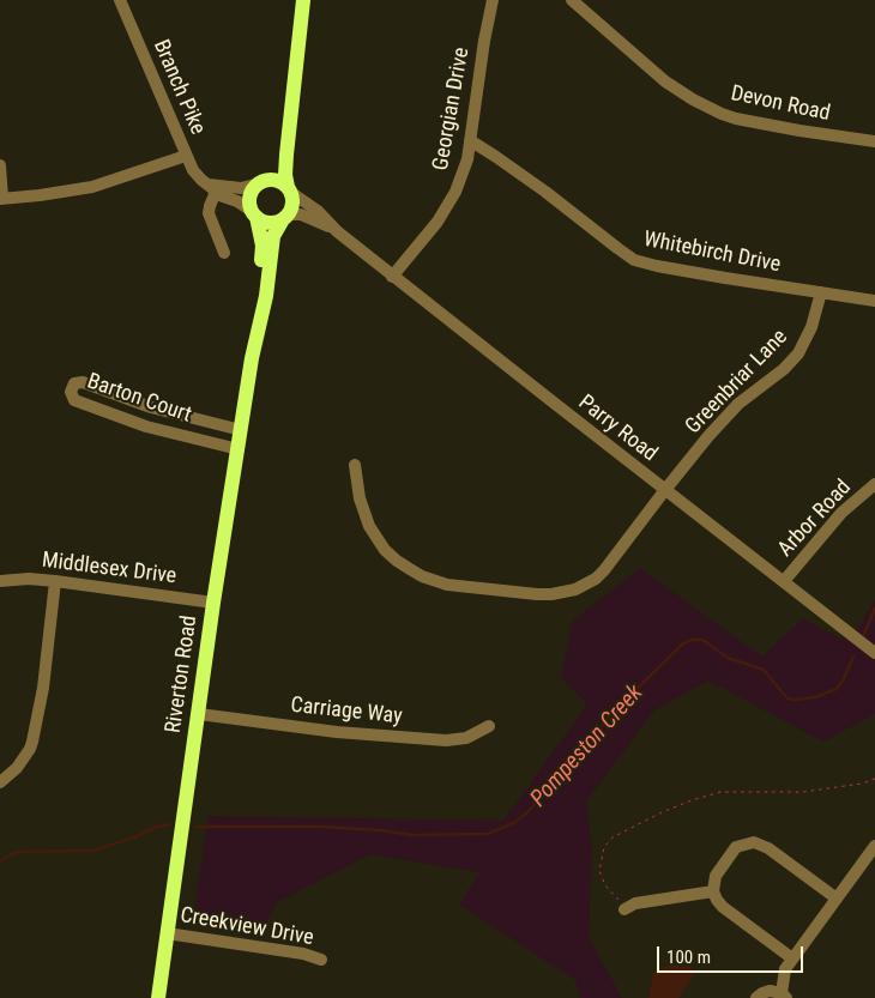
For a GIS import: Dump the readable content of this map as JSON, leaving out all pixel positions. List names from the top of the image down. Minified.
{"streets":{"main road":["Riverton Road"],"street":["Branch Pike","Devon Road","Georgian Drive","Whitebirch Drive","Greenbriar Lane","Barton Court","Parry Road","Arbor Road","Middlesex Drive","Carriage Way","Creekview Drive"]},"crossings":[["Branch Pike","Parry Road"],["Branch Pike","Riverton Road"],["Georgian Drive","Whitebirch Drive"],["Georgian Drive","Parry Road"],["Whitebirch Drive","Greenbriar Lane"],["Greenbriar Lane","Parry Road"],["Barton Court","Riverton Road"],["Parry Road","Arbor Road"],["Parry Road","Riverton Road"],["Middlesex Drive","Riverton Road"],["Riverton Road","Carriage Way"],["Riverton Road","Creekview Drive"]],"water":["Pompeston Creek"],"scale_bar":"100 m"}
